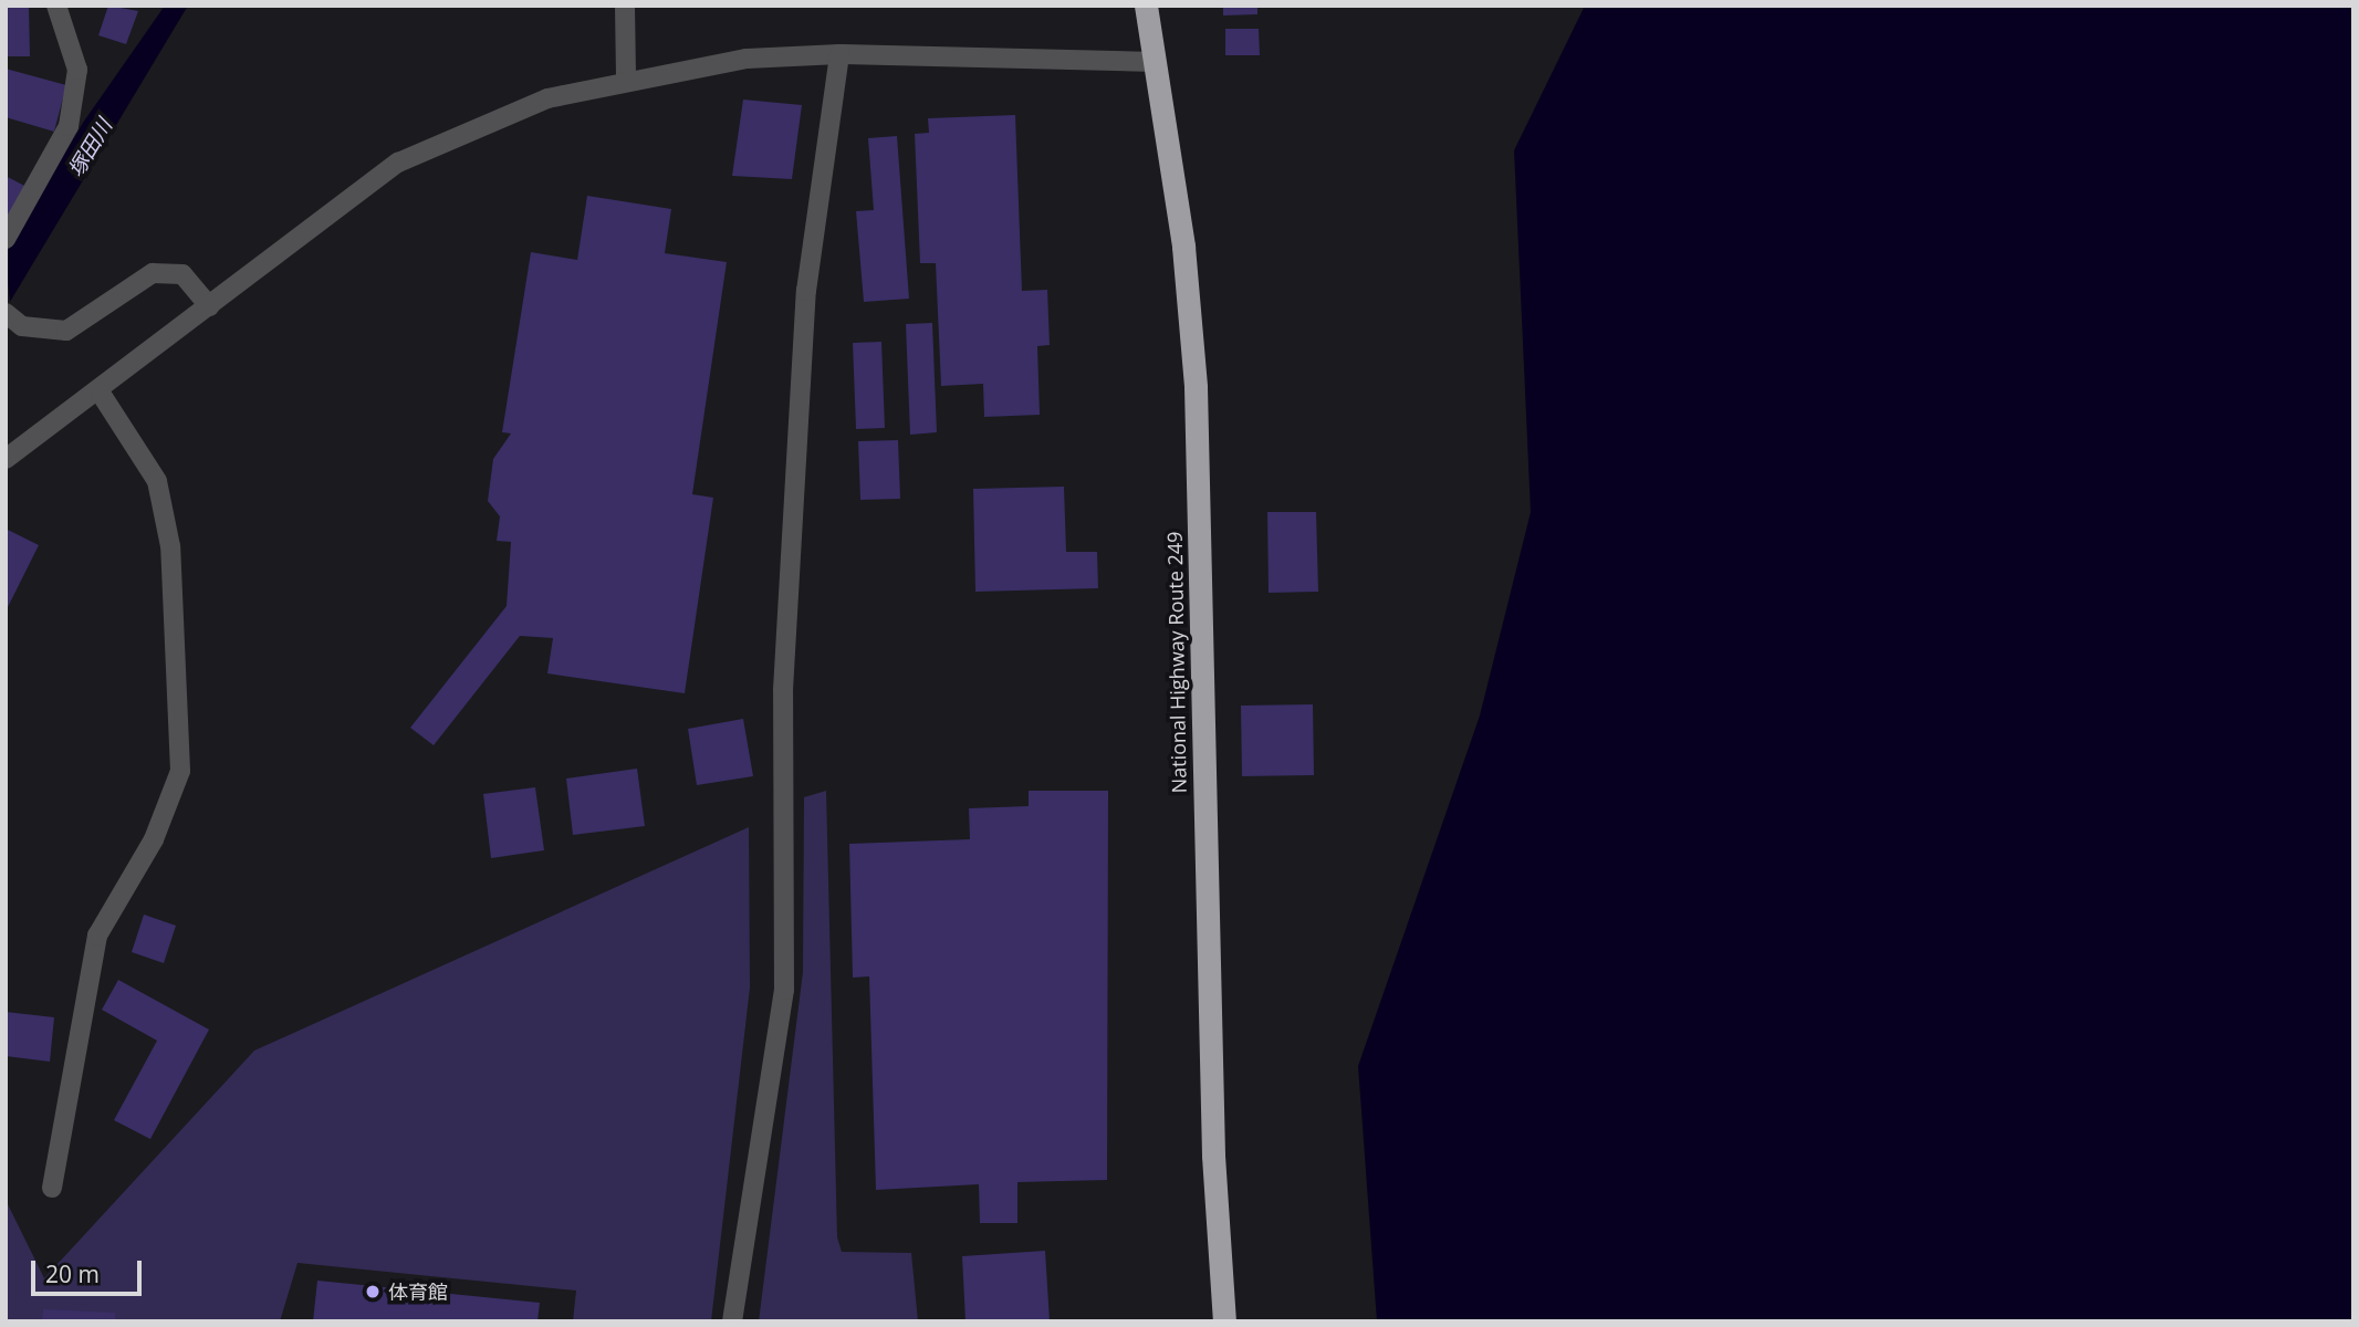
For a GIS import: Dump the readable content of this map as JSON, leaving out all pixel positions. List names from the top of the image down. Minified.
{"streets":{"highway":["National Highway Route 249"]},"water":["塚田川"],"places":["体育館"],"scale_bar":"20 m"}
